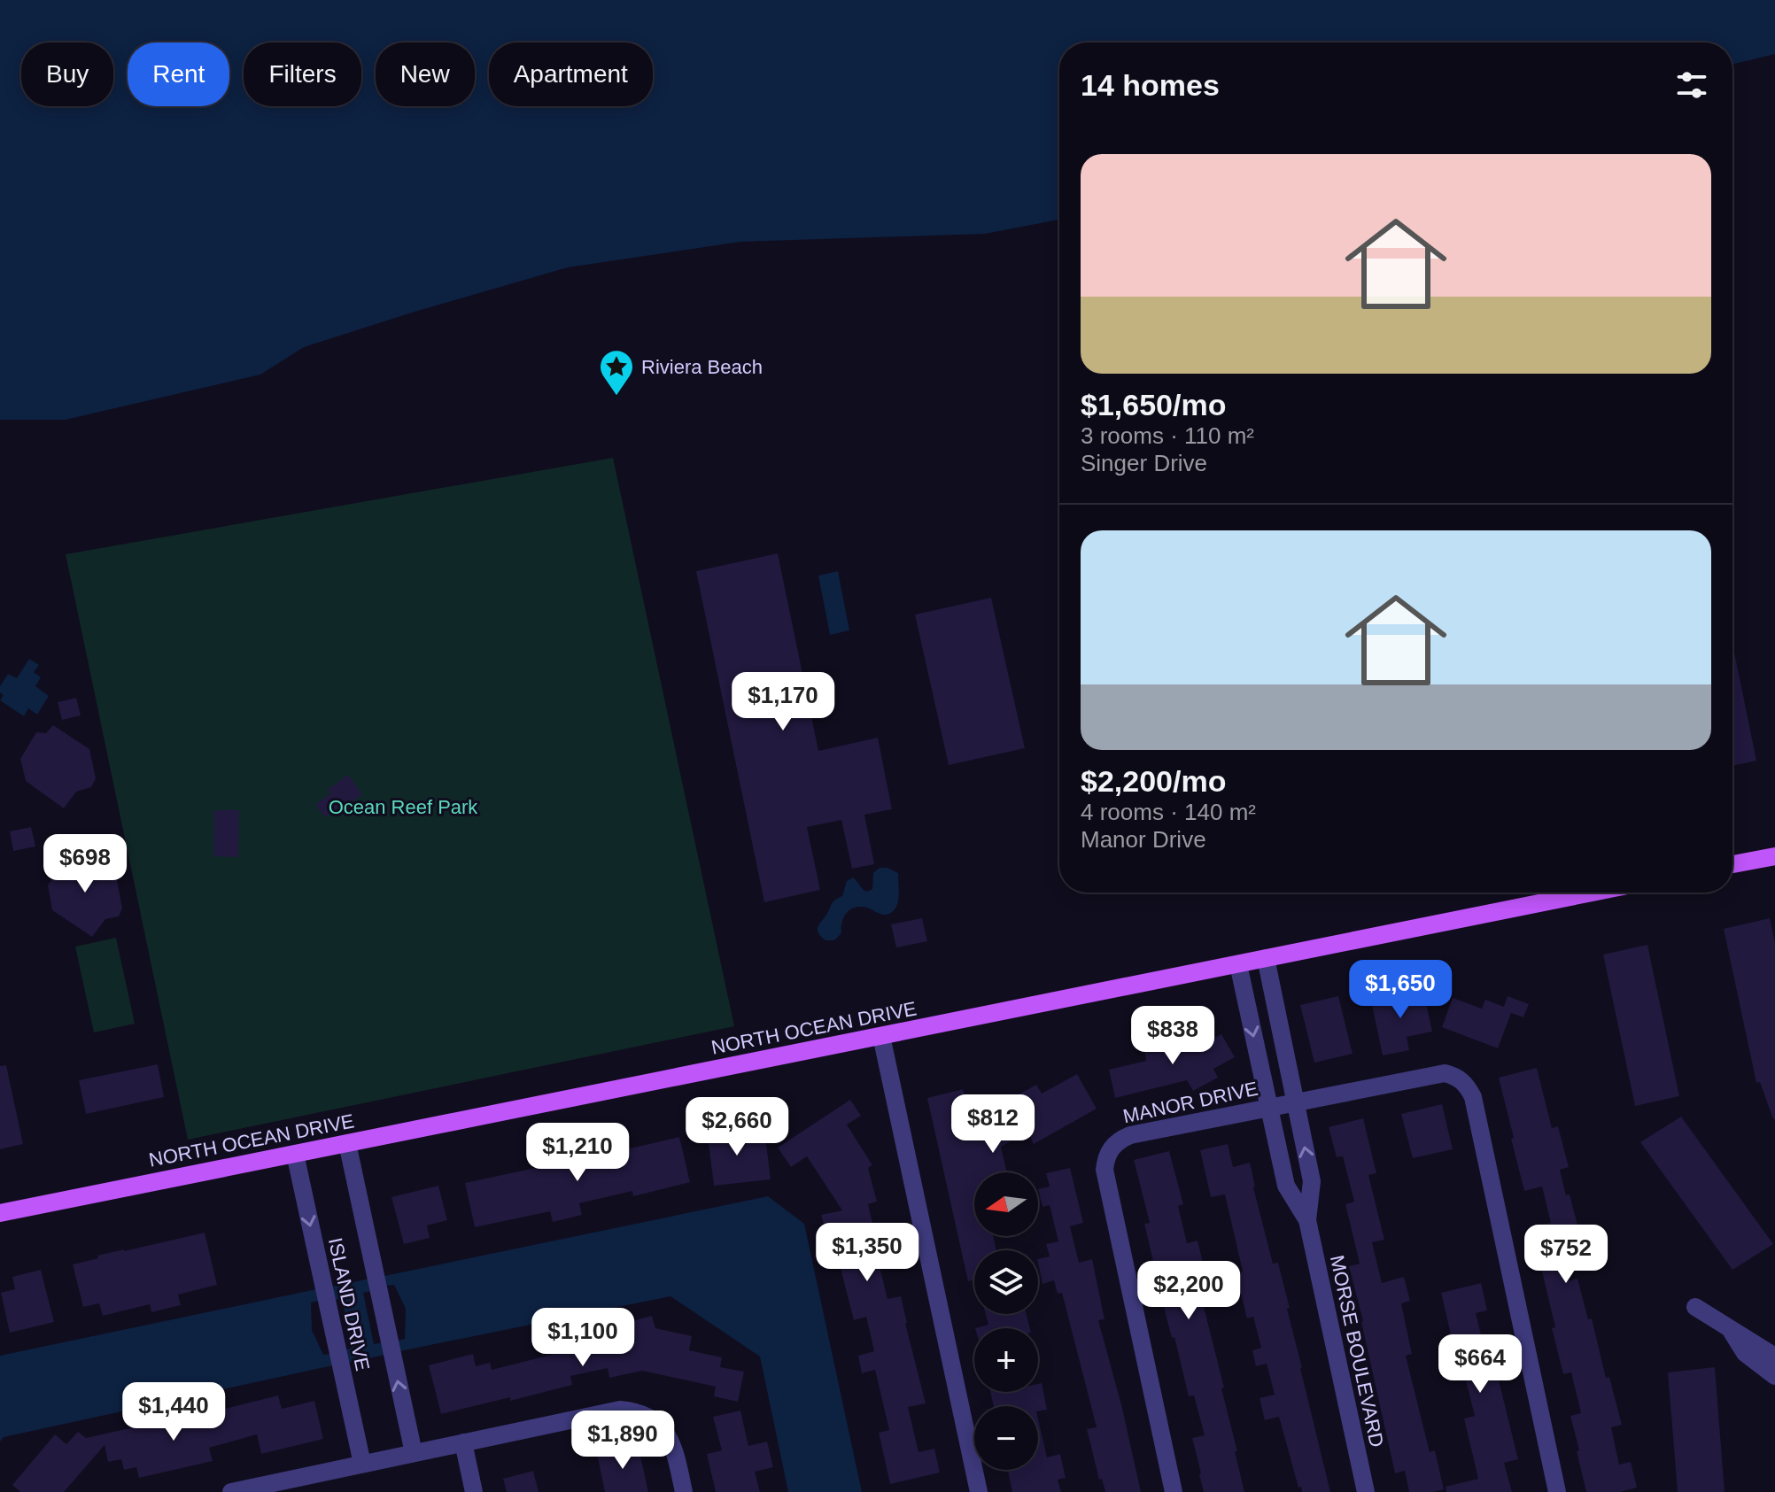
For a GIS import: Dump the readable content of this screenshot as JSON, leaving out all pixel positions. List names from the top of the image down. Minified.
{"streets":{"main road":["NORTH OCEAN DRIVE"],"street":["MANOR DRIVE","ISLAND DRIVE","MORSE BOULEVARD"]},"crossings":[["NORTH OCEAN DRIVE","ISLAND DRIVE"],["NORTH OCEAN DRIVE","MORSE BOULEVARD"],["MANOR DRIVE","MORSE BOULEVARD"]],"parks":["Ocean Reef Park"],"places":{"place":["Riviera Beach"]},"north":"left","page":{"chip":["Buy","Rent","Filters","New","Apartment"],"heading":"14 homes","list":[{"name":"$1,650/mo","note":"3 rooms · 110 m² · Singer Drive"},{"name":"$2,200/mo","note":"4 rooms · 140 m² · Manor Drive"}],"price":["$1,170","$698","$1,650","$838","$812","$2,660","$1,210","$1,350","$752","$2,200","$1,100","$664","$1,440","$1,890"],"map_buttons":["+","−"]}}
